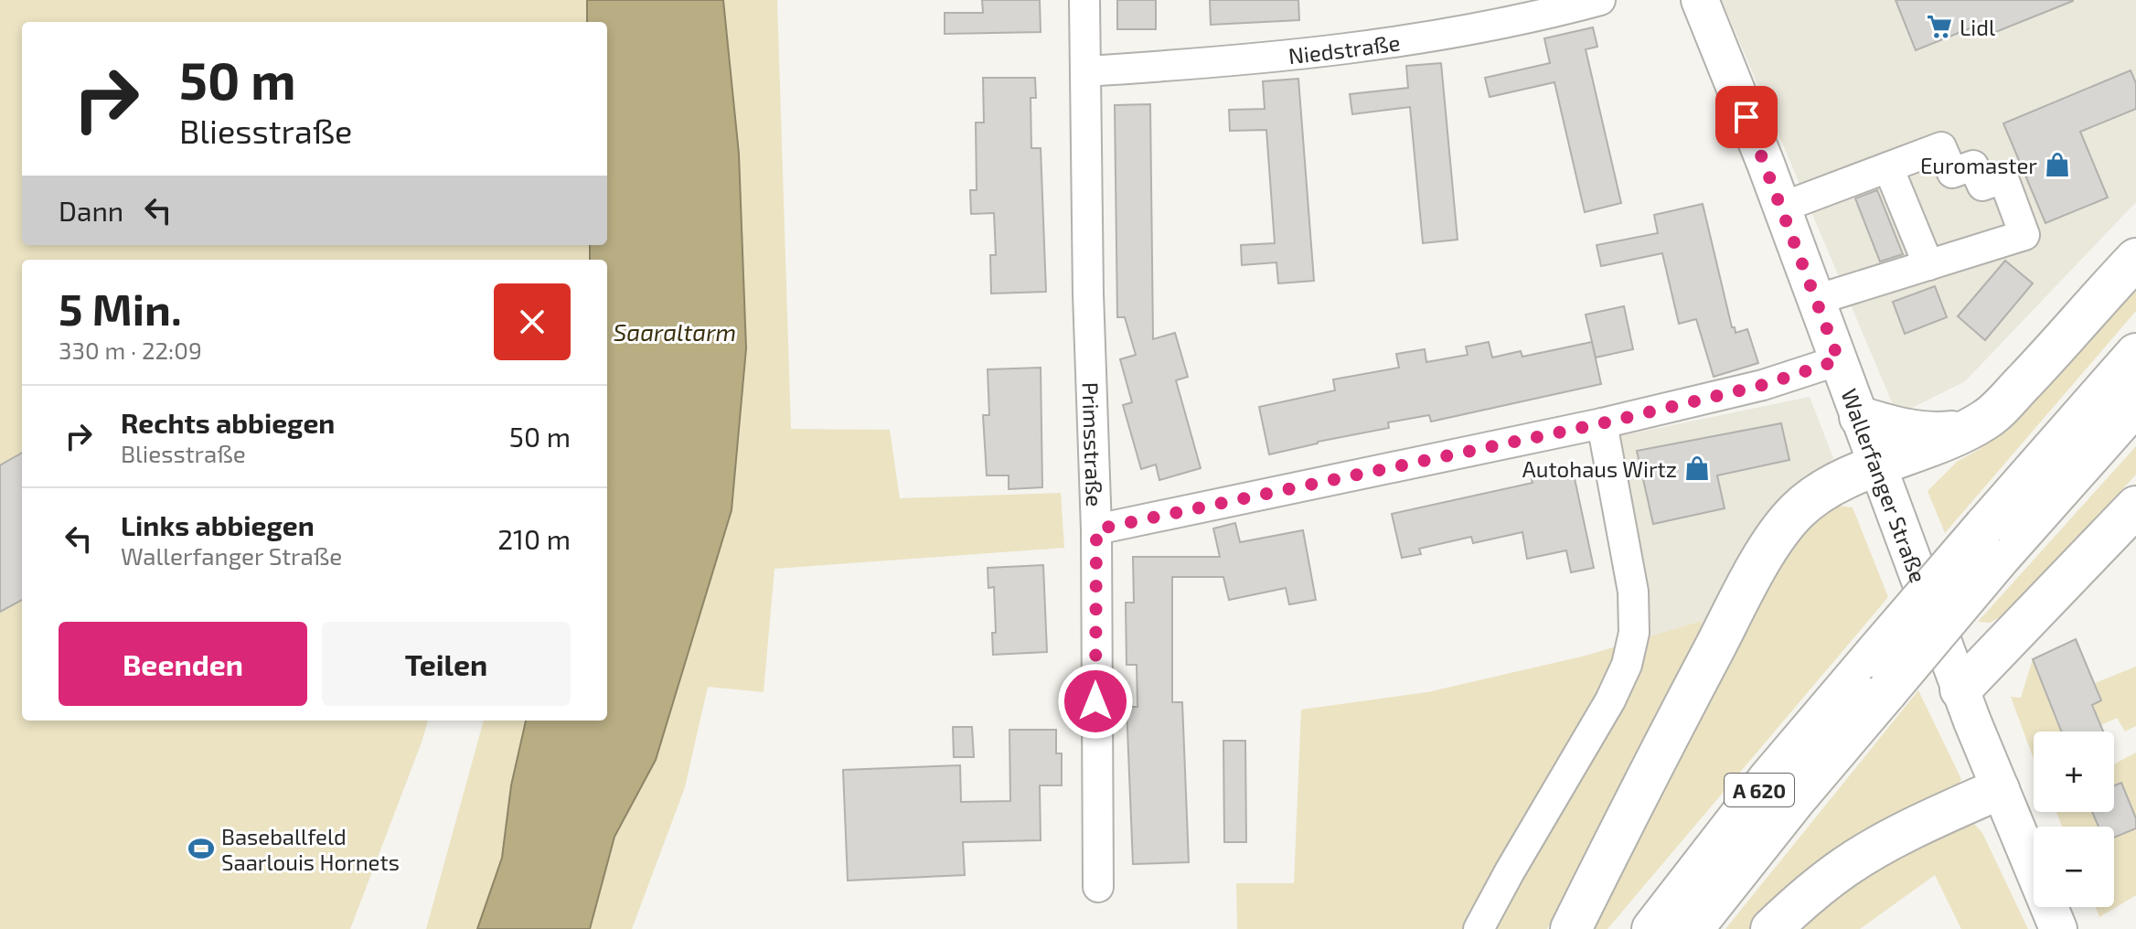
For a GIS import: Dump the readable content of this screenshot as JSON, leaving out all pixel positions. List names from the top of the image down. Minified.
{"streets":{"highway":["A 620"],"main road":["Wallerfanger Straße"],"street":["Niedstraße","Primsstraße"]},"crossings":[["Niedstraße","Primsstraße"]],"water":["Saaraltarm"],"places":{"supermarket":["Lidl"],"shop":["Euromaster","Autohaus Wirtz"],"sports":["Baseballfeld Saarlouis Hornets"]},"page":{"turn":["50 m","Bliesstraße"],"then":"Dann","heading":["5 Min.","330 m · 22:09"],"list":[{"name":"Rechts abbiegen","note":"Bliesstraße","value":"50 m"},{"name":"Links abbiegen","note":"Wallerfanger Straße","value":"210 m"}],"buttons":["Beenden","Teilen"],"map_buttons":["+","−"]}}
